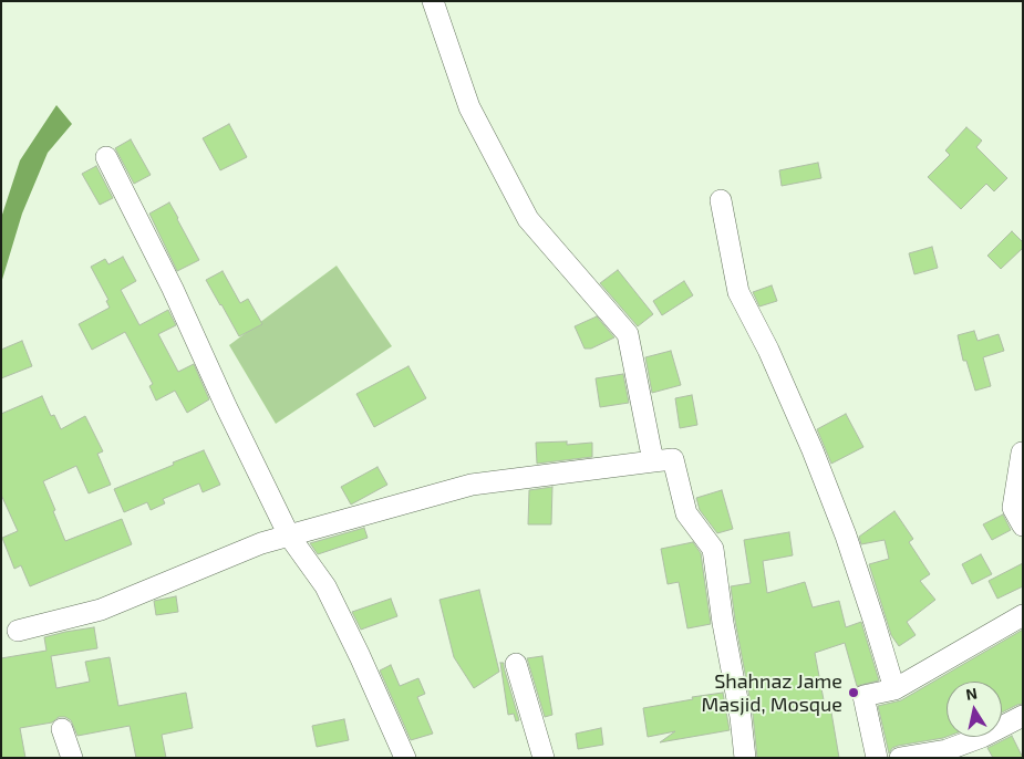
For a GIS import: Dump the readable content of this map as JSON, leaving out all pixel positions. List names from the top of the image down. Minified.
{"places":["Shahnaz Jame Masjid, Mosque"],"north":"top"}
